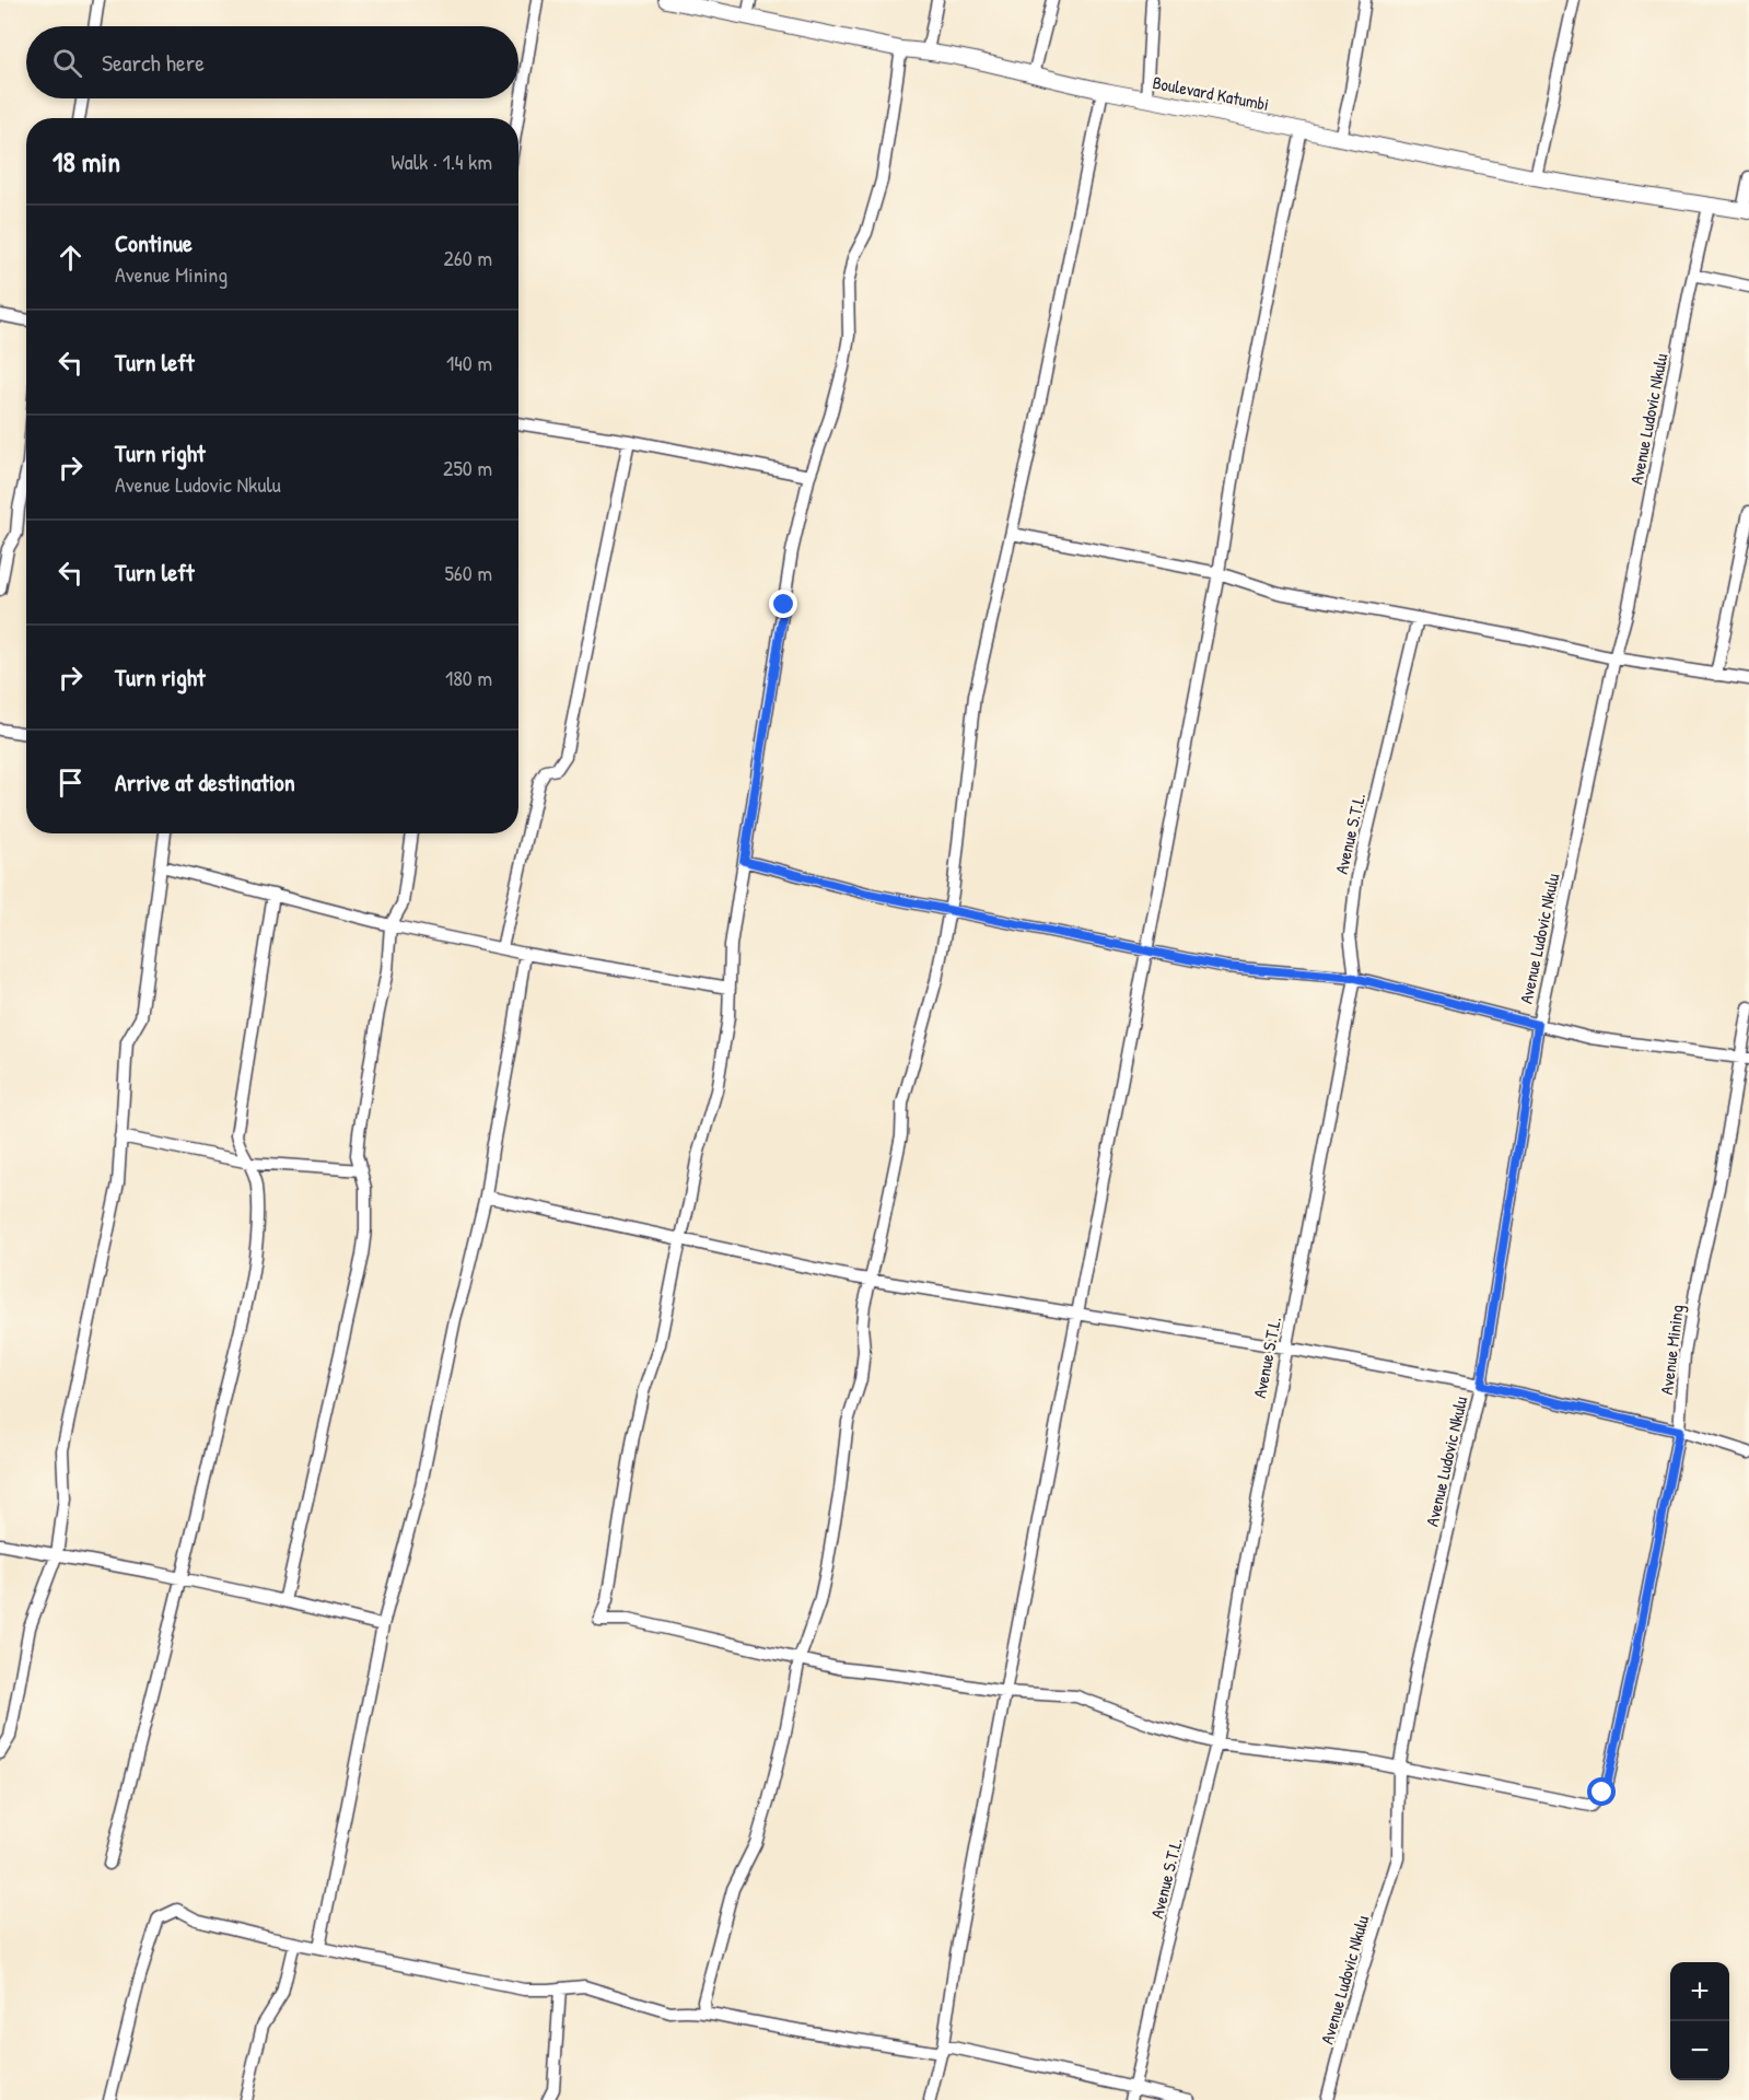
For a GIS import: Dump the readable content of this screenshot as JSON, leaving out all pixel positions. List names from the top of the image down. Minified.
{"streets":{"street":["Boulevard Katumbi","Avenue Ludovic Nkulu","Avenue S.T.L.","Avenue Mining"]},"crossings":[["Boulevard Katumbi","Avenue Ludovic Nkulu"],["Avenue Ludovic Nkulu","Avenue Mining"]],"page":{"search":"Search here","heading":["18 min","Walk · 1.4 km"],"list":[["Continue","Avenue Mining","260 m"],["Turn left","140 m"],["Turn right","Avenue Ludovic Nkulu","250 m"],["Turn left","560 m"],["Turn right","180 m"],"Arrive at destination"],"map_buttons":["+","−"]}}
